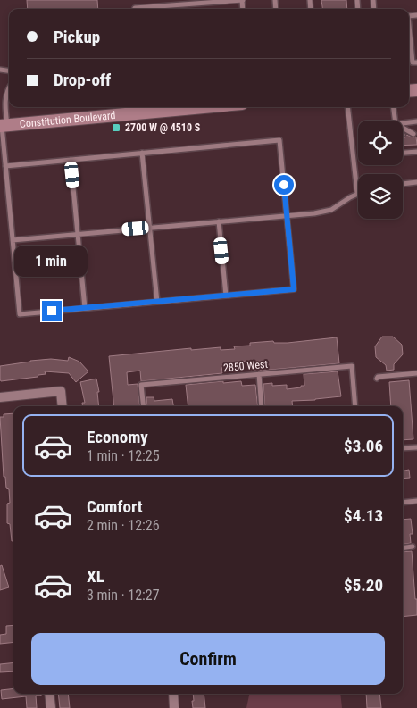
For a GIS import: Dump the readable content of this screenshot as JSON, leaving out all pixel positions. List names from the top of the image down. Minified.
{"streets":{"main road":["Constitution Boulevard"],"lane":["2850 West"]},"places":{"transit":["2700 W @ 4510 S"]},"page":{"banner":["Pickup","Drop-off"],"bubble":"1 min","list":[{"name":"Economy","note":"1 min · 12:25","value":"$3.06"},{"name":"Comfort","note":"2 min · 12:26","value":"$4.13"},{"name":"XL","note":"3 min · 12:27","value":"$5.20"}],"buttons":"Confirm"}}
